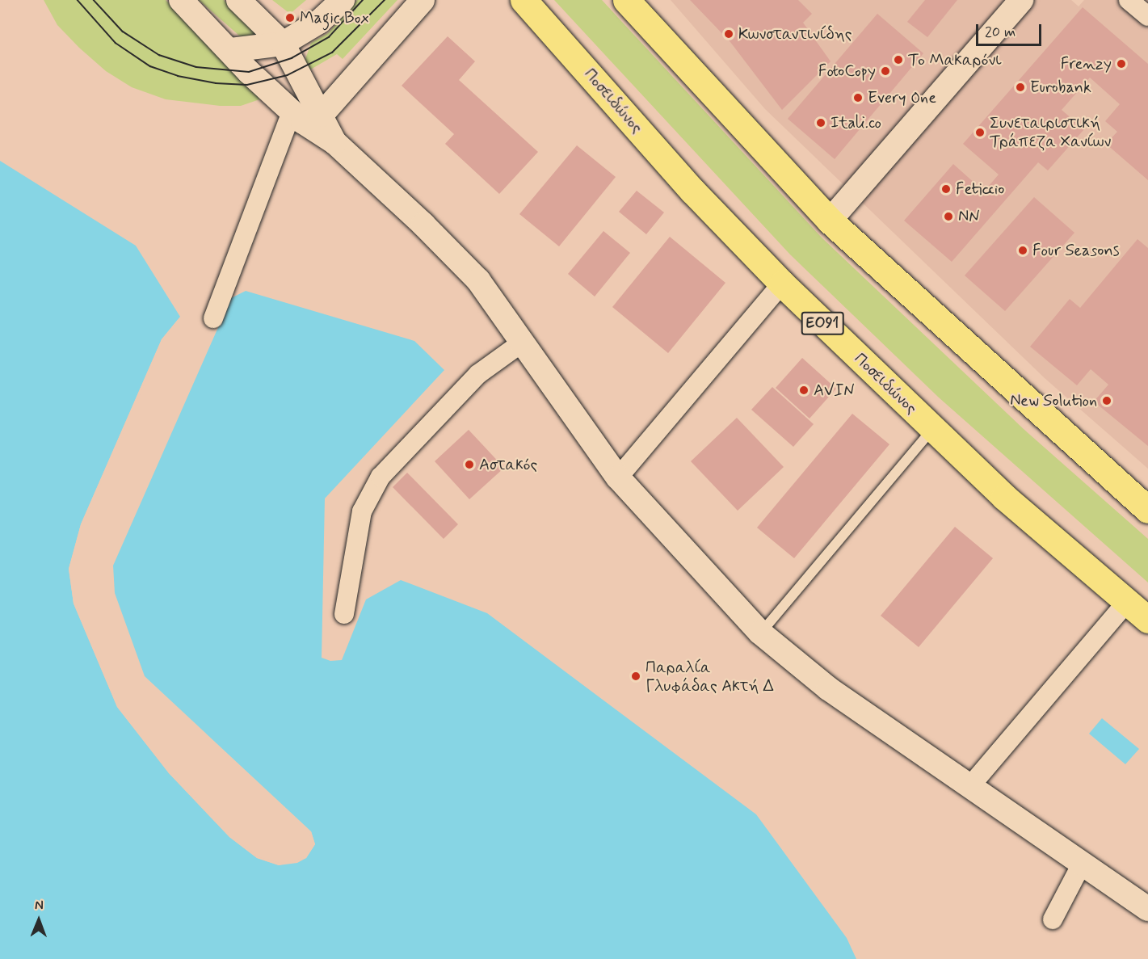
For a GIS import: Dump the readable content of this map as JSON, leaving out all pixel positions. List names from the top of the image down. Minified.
{"streets":{"highway":["Ποσειδώνος","ΕΟ91"]},"places":["Magic Box","Κωνσταντινίδης","Το Μακαρόνι","Frenzy","FotoCopy","Eurobank","Every One","Itali.co","Συνεταιριστική Τράπεζα Χανίων","Feticcio","NN","Four Seasons","AVIN","New Solution","Αστακός","Παραλία Γλυφάδας Ακτή Δ"],"scale_bar":"20 m","north":"top"}
